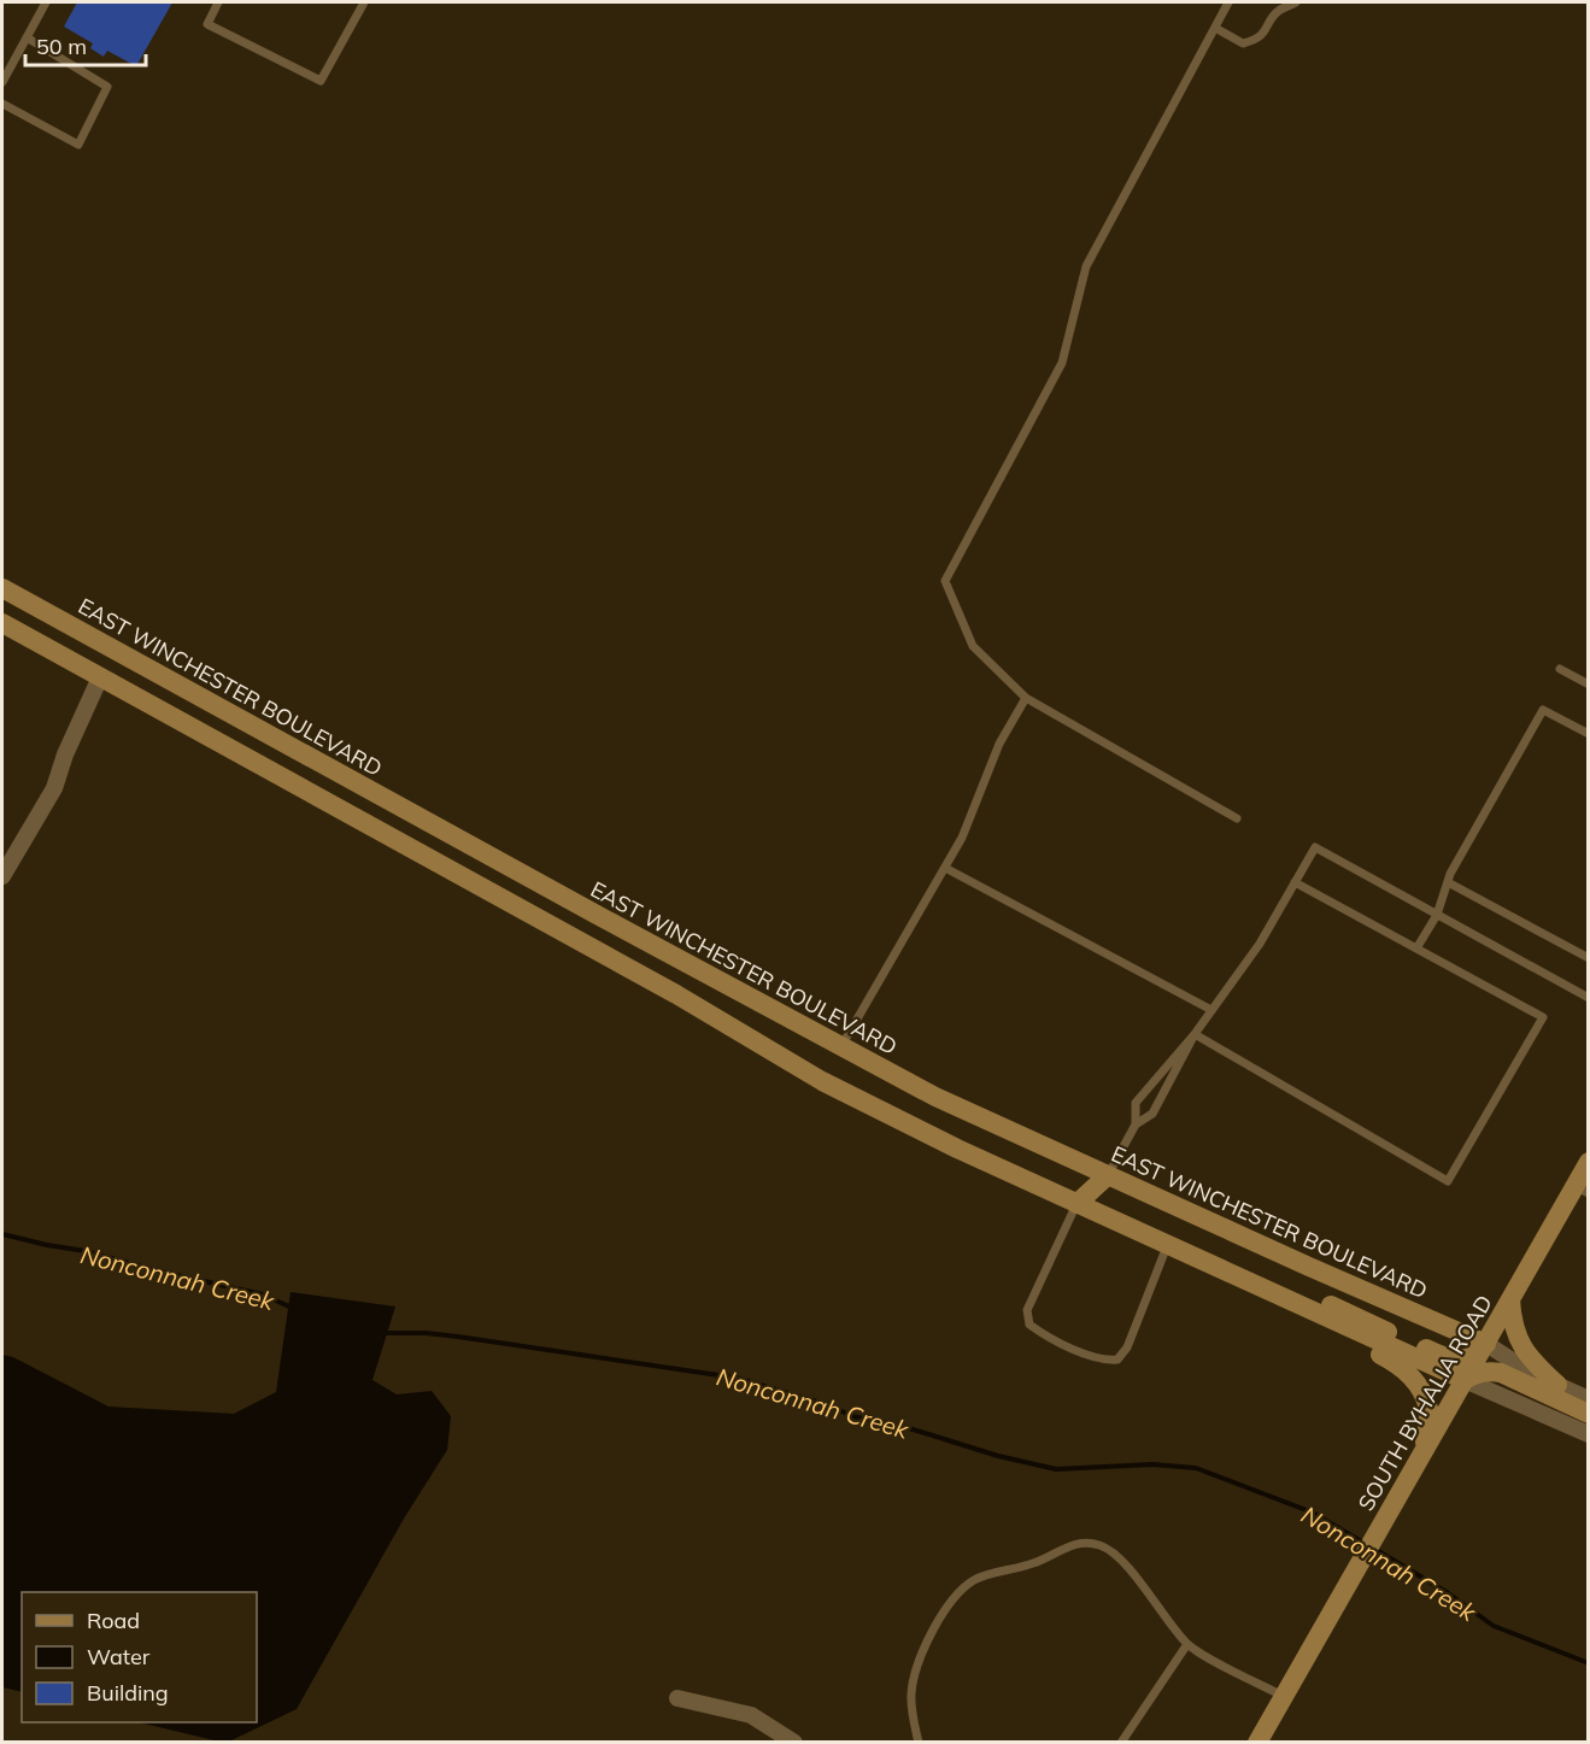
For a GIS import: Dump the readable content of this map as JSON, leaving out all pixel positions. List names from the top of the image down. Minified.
{"streets":{"main road":["EAST WINCHESTER BOULEVARD","SOUTH BYHALIA ROAD"]},"crossings":[["EAST WINCHESTER BOULEVARD","SOUTH BYHALIA ROAD"]],"water":["Nonconnah Creek"],"legend":["Road","Water","Building"],"scale_bar":"50 m"}
